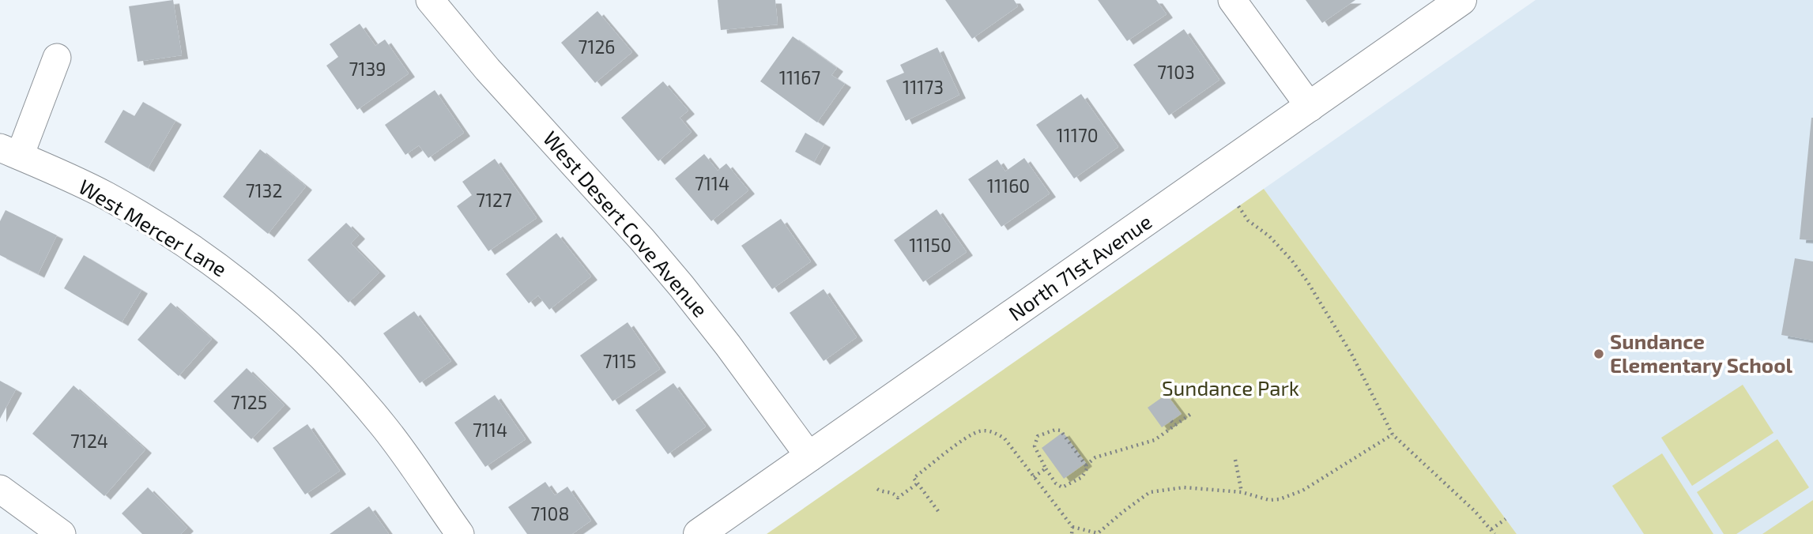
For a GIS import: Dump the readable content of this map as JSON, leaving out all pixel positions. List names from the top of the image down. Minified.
{"streets":{"street":["West Desert Cove Avenue","West Mercer Lane","North 71st Avenue"]},"crossings":[["West Desert Cove Avenue","North 71st Avenue"]],"parks":["Sundance Park"],"places":["Sundance Elementary School"],"house_numbers":["7126","7139","7103","11167","11173","11170","7114","11160","7132","7127","11150","7115","7125","7114","7124","7108"]}
